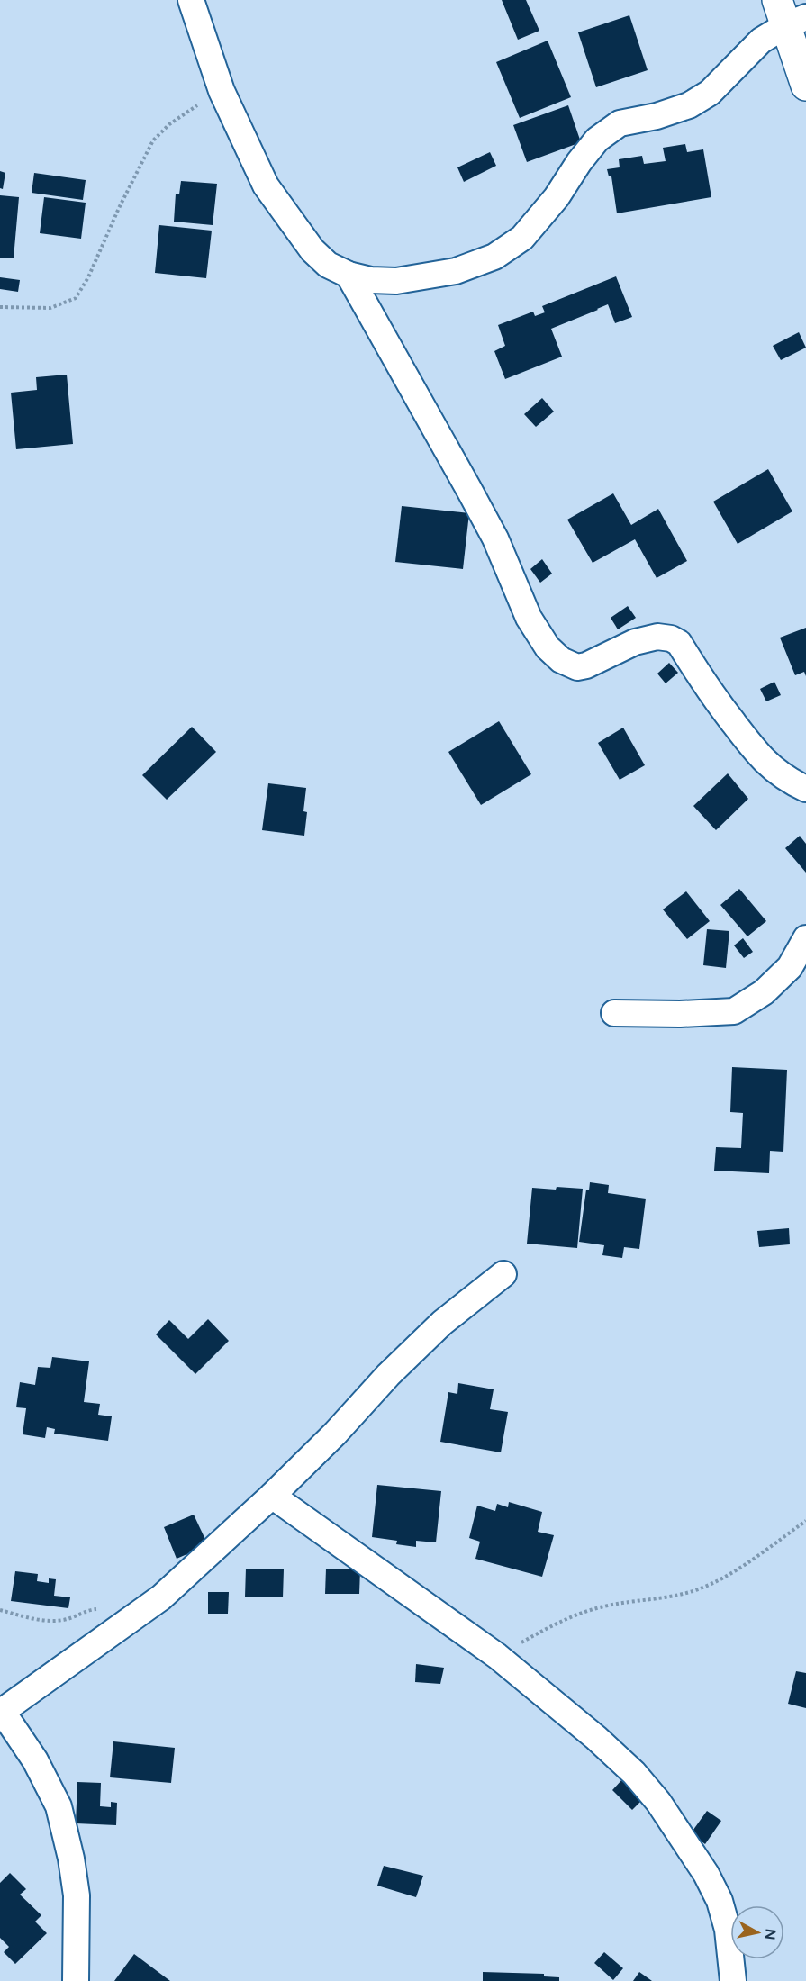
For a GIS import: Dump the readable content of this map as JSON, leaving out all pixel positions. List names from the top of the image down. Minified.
{"north":"right"}
